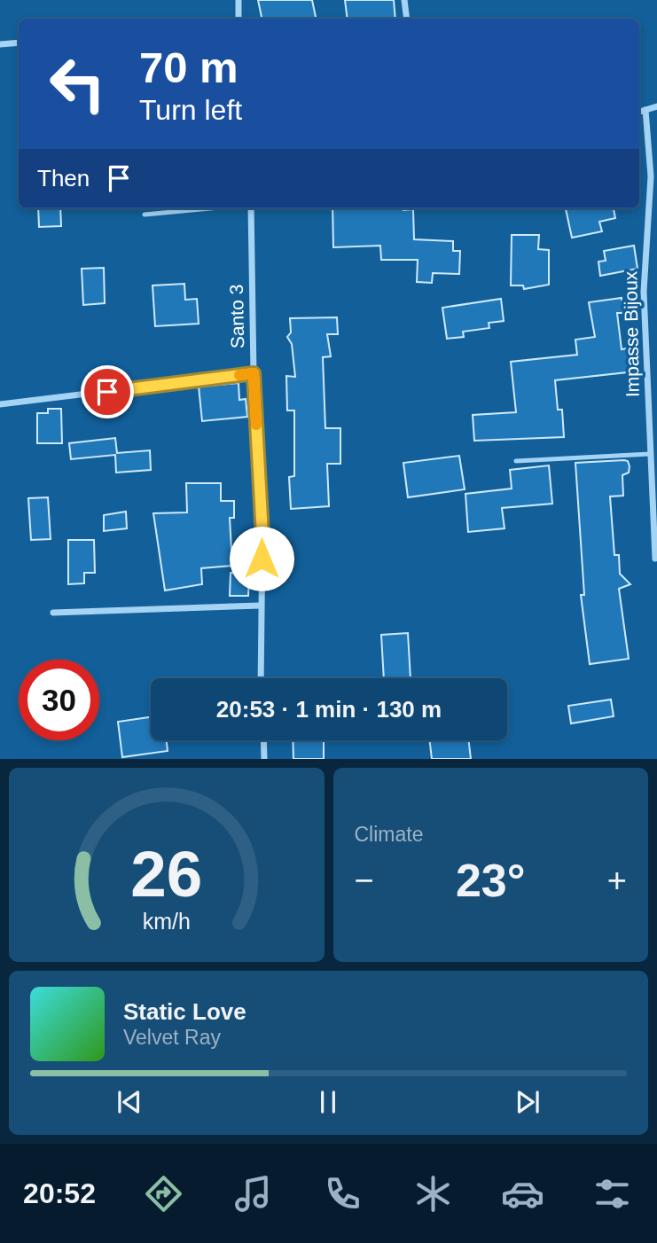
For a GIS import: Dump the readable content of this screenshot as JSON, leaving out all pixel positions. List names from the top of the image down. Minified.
{"streets":{"street":["Santo 3","Impasse Bijoux"]},"page":{"turn":["70 m","Turn left"],"then":"Then","limit":"30","trip":"20:53 · 1 min · 130 m","tile":"Climate","heat":["−","23°","+"],"song":["Static Love","Velvet Ray"],"tabs":"20:52","gauge":["26","km/h"]}}
